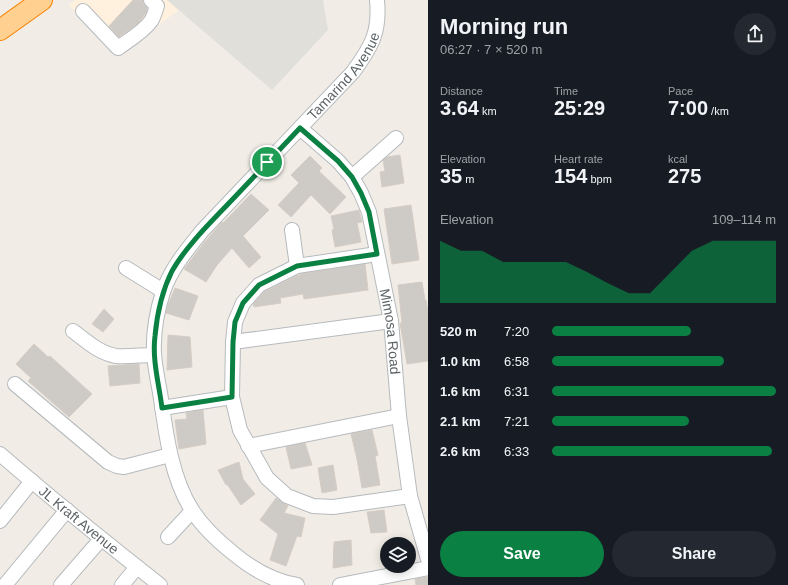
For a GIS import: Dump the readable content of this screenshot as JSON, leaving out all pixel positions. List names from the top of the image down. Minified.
{"streets":{"street":["Tamarind Avenue","Mimosa Road","JL Kraft Avenue"]},"crossings":[["Tamarind Avenue","Mimosa Road"]],"page":{"heading":["Morning run","06:27 · 7 × 520 m"],"stats":[["Distance","3.64 km"],["Time","25:29"],["Pace","7:00 /km"],["Elevation","35 m"],["Heart rate","154 bpm"],["kcal","275"]],"chart":["Elevation","109–114 m"],"list":[{"name":"520 m","note":"7:20"},{"name":"1.0 km","note":"6:58"},{"name":"1.6 km","note":"6:31"},{"name":"2.1 km","note":"7:21"},{"name":"2.6 km","note":"6:33"}],"buttons":["Save","Share"]}}
